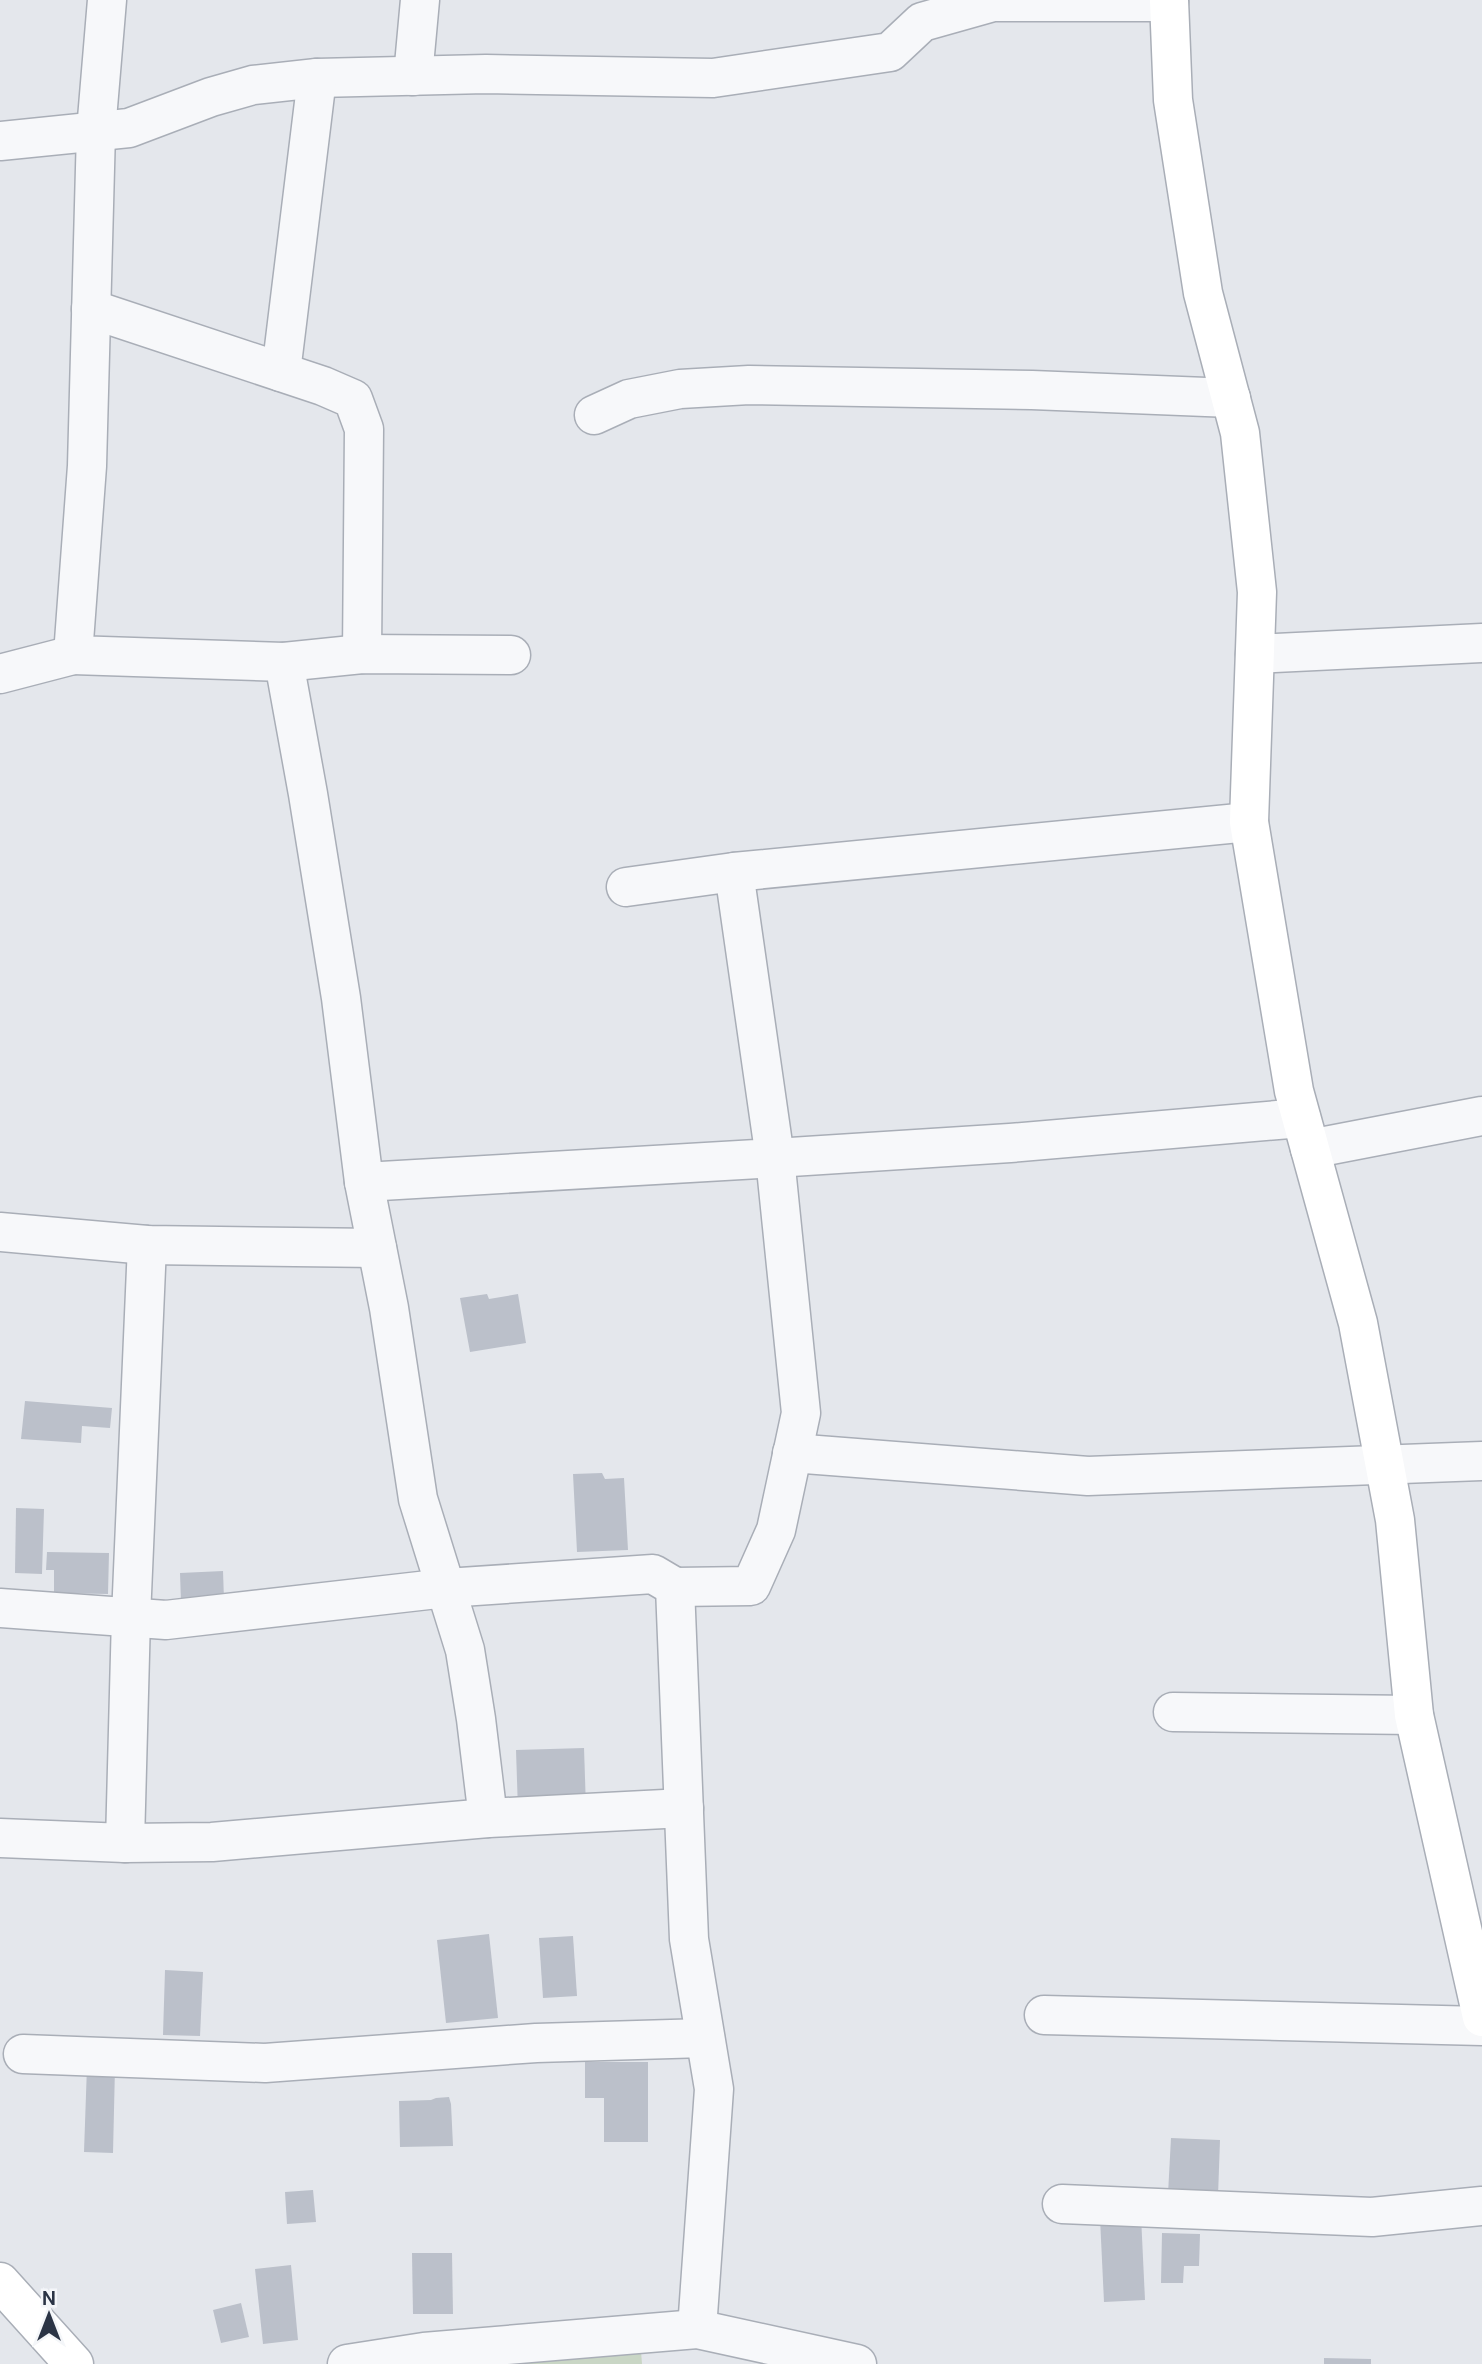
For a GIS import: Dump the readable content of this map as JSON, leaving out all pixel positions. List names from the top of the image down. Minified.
{"north":"top"}
